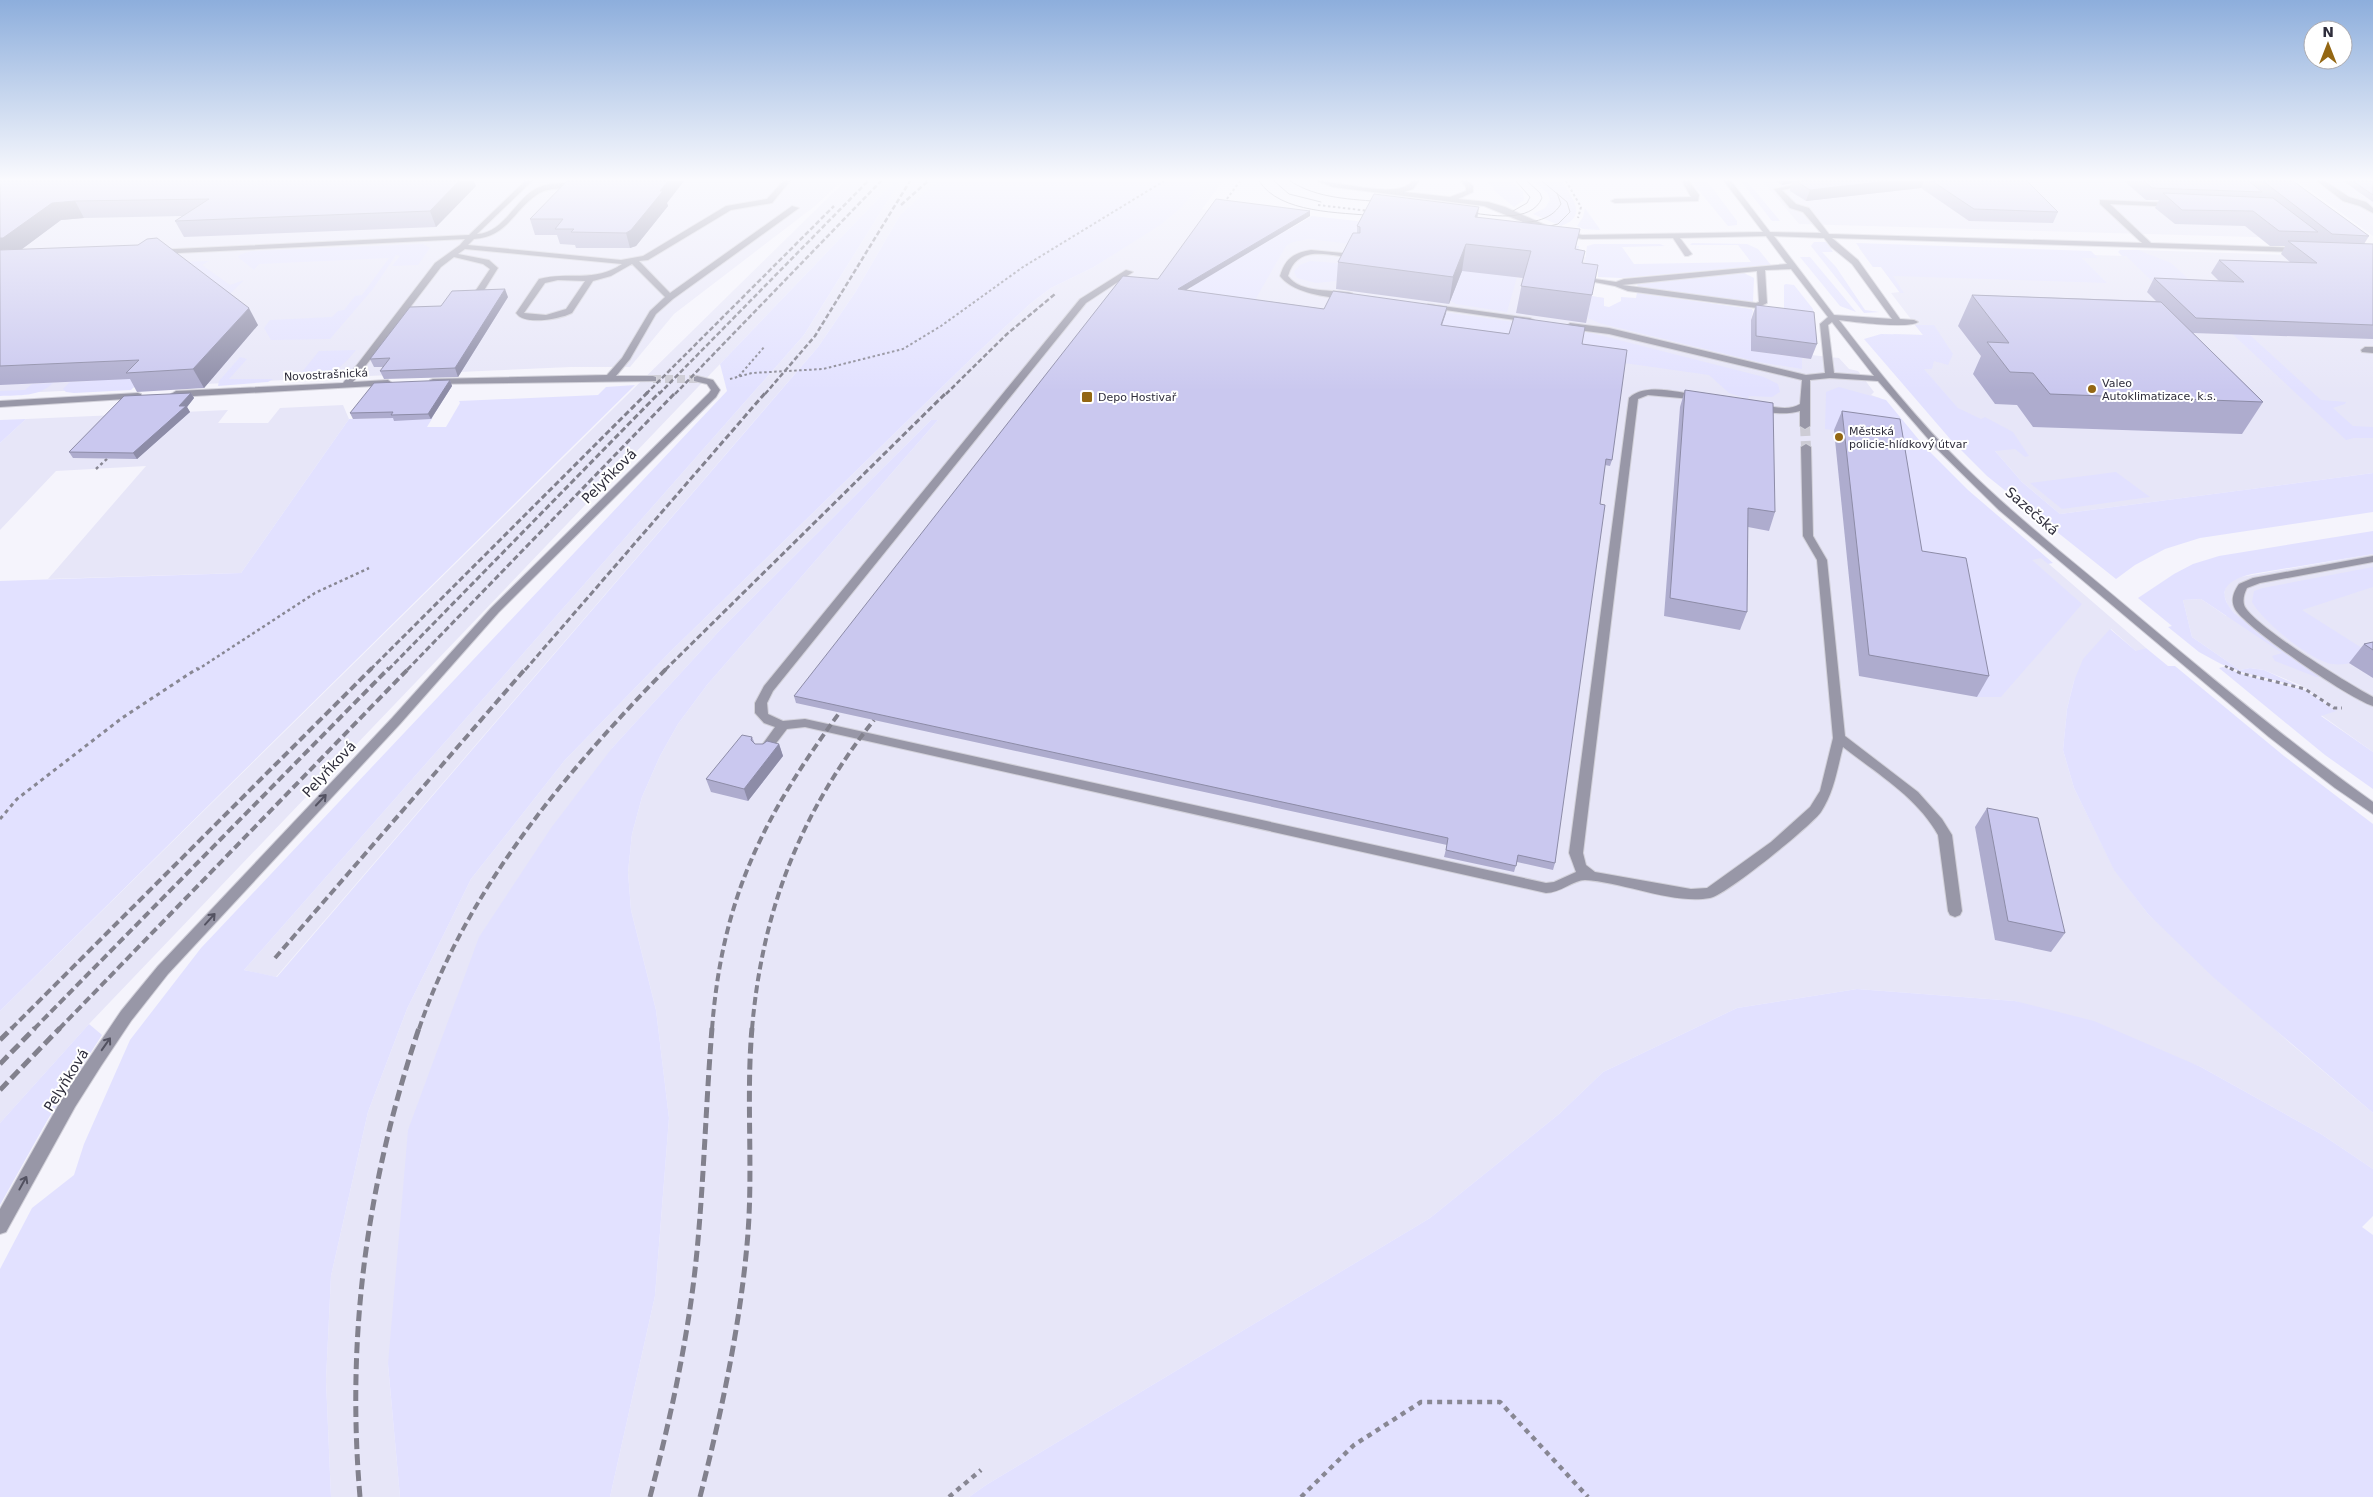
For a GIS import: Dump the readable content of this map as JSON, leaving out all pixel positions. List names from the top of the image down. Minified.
{"streets":{"street":["Novostrašnická","Pelyňková","Sazečská"]},"one_way":["Pelyňková"],"places":{"other":["Valeo Autoklimatizace, k.s.","Městská policie-hlídkový útvar"],"transit":["Depo Hostivař"]},"north":"top"}
